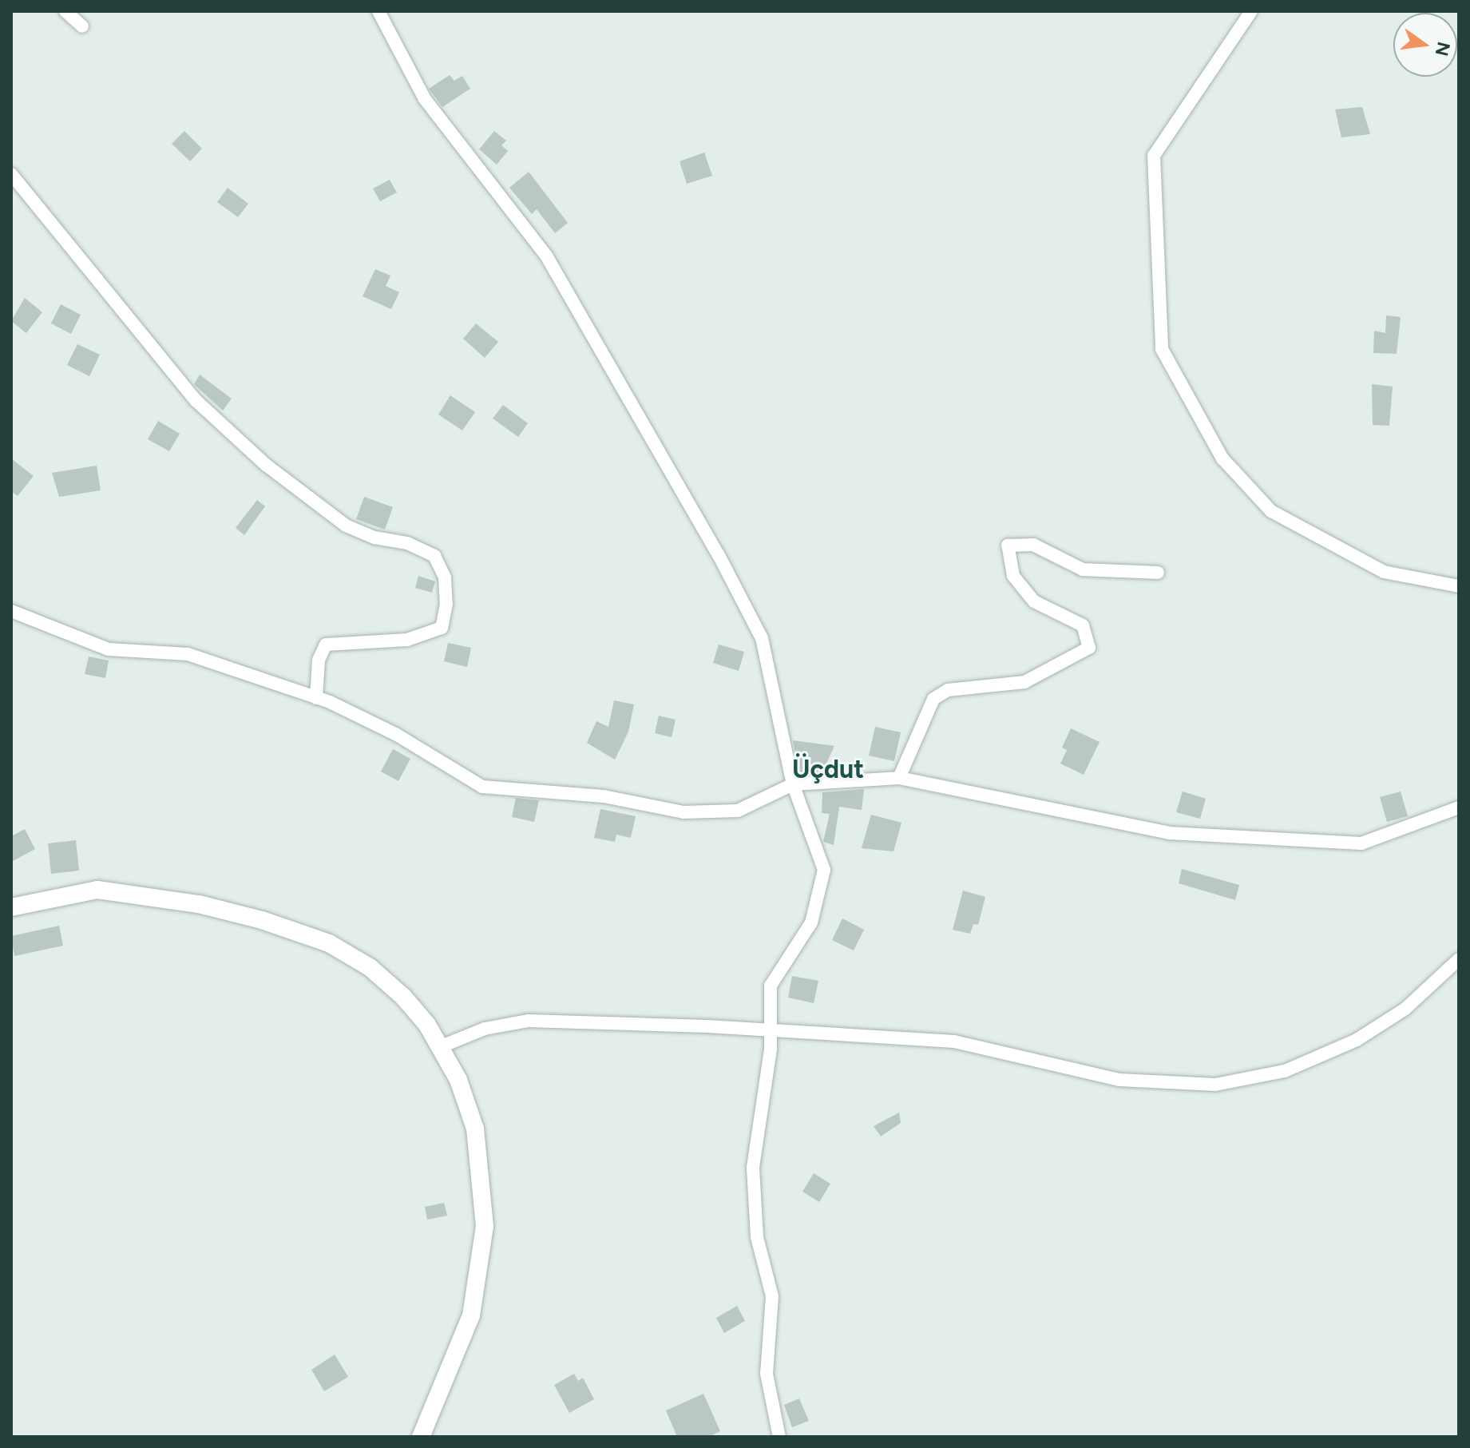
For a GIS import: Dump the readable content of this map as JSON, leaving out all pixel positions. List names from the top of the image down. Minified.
{"districts":["Üçdut"],"north":"right"}
